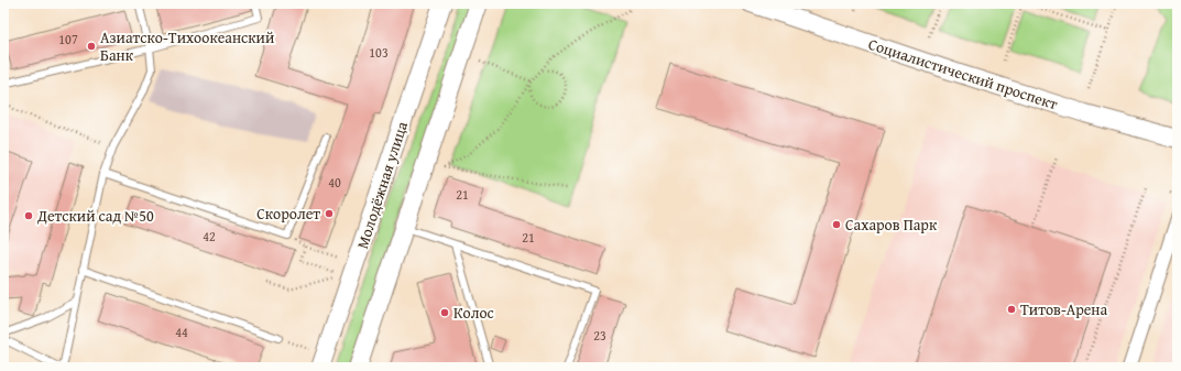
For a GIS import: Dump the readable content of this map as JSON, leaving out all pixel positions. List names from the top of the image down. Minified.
{"streets":{"street":["Социалистический проспект","Молодёжная улица"]},"places":["Азиатско-Тихоокеанский Банк","Скоролет","Детский сад №50","Сахаров Парк","Титов-Арена","Колос"],"house_numbers":["107","103","40","21","42","21","44","23"]}
